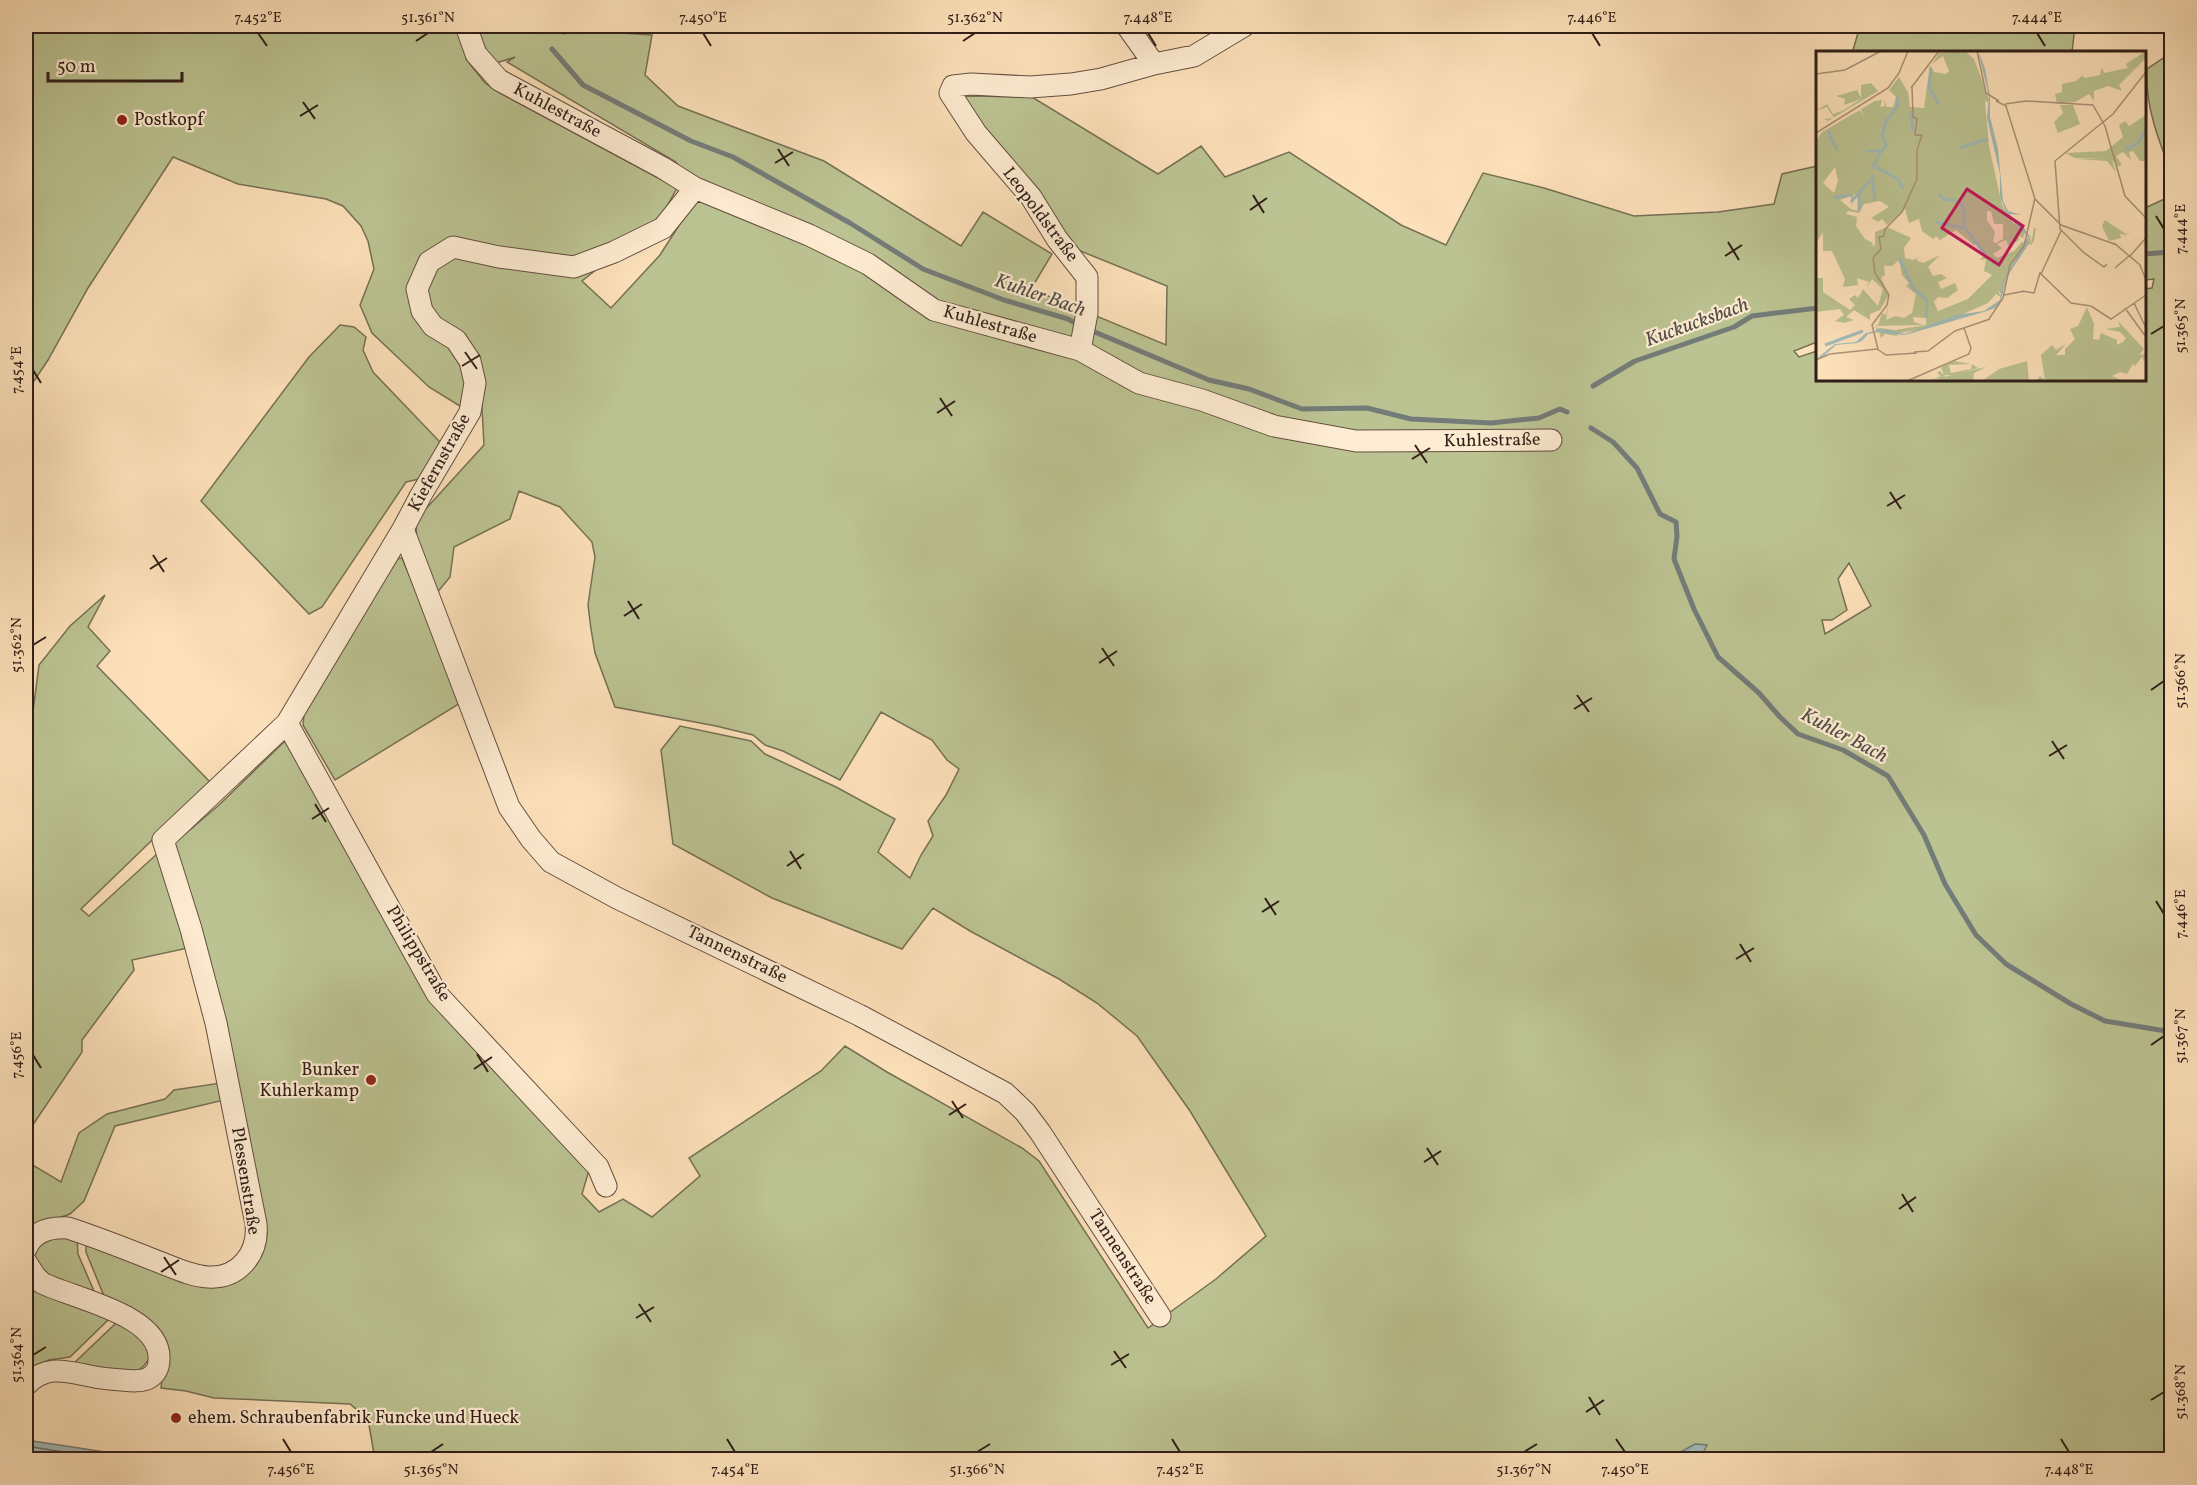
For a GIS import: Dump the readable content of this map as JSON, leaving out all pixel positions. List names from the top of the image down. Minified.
{"streets":{"street":["Kuhlestraße","Leopoldstraße","Kiefernstraße","Philippstraße","Tannenstraße","Plessenstraße"]},"crossings":[["Kuhlestraße","Leopoldstraße"],["Kuhlestraße","Kiefernstraße"],["Kiefernstraße","Philippstraße"],["Kiefernstraße","Tannenstraße"],["Kiefernstraße","Plessenstraße"]],"water":["Kuhler Bach","Kuckucksbach"],"places":["Postkopf","Bunker Kuhlerkamp","ehem. Schraubenfabrik Funcke und Hueck"],"scale_bar":"50 m","coordinates":["7.452°E","51.361°N","7.450°E","51.362°N","7.448°E","7.446°E","7.444°E","51.365°N","7.454°E","51.366°N","51.367°N","7.456°E","51.364°N","51.368°N"]}
